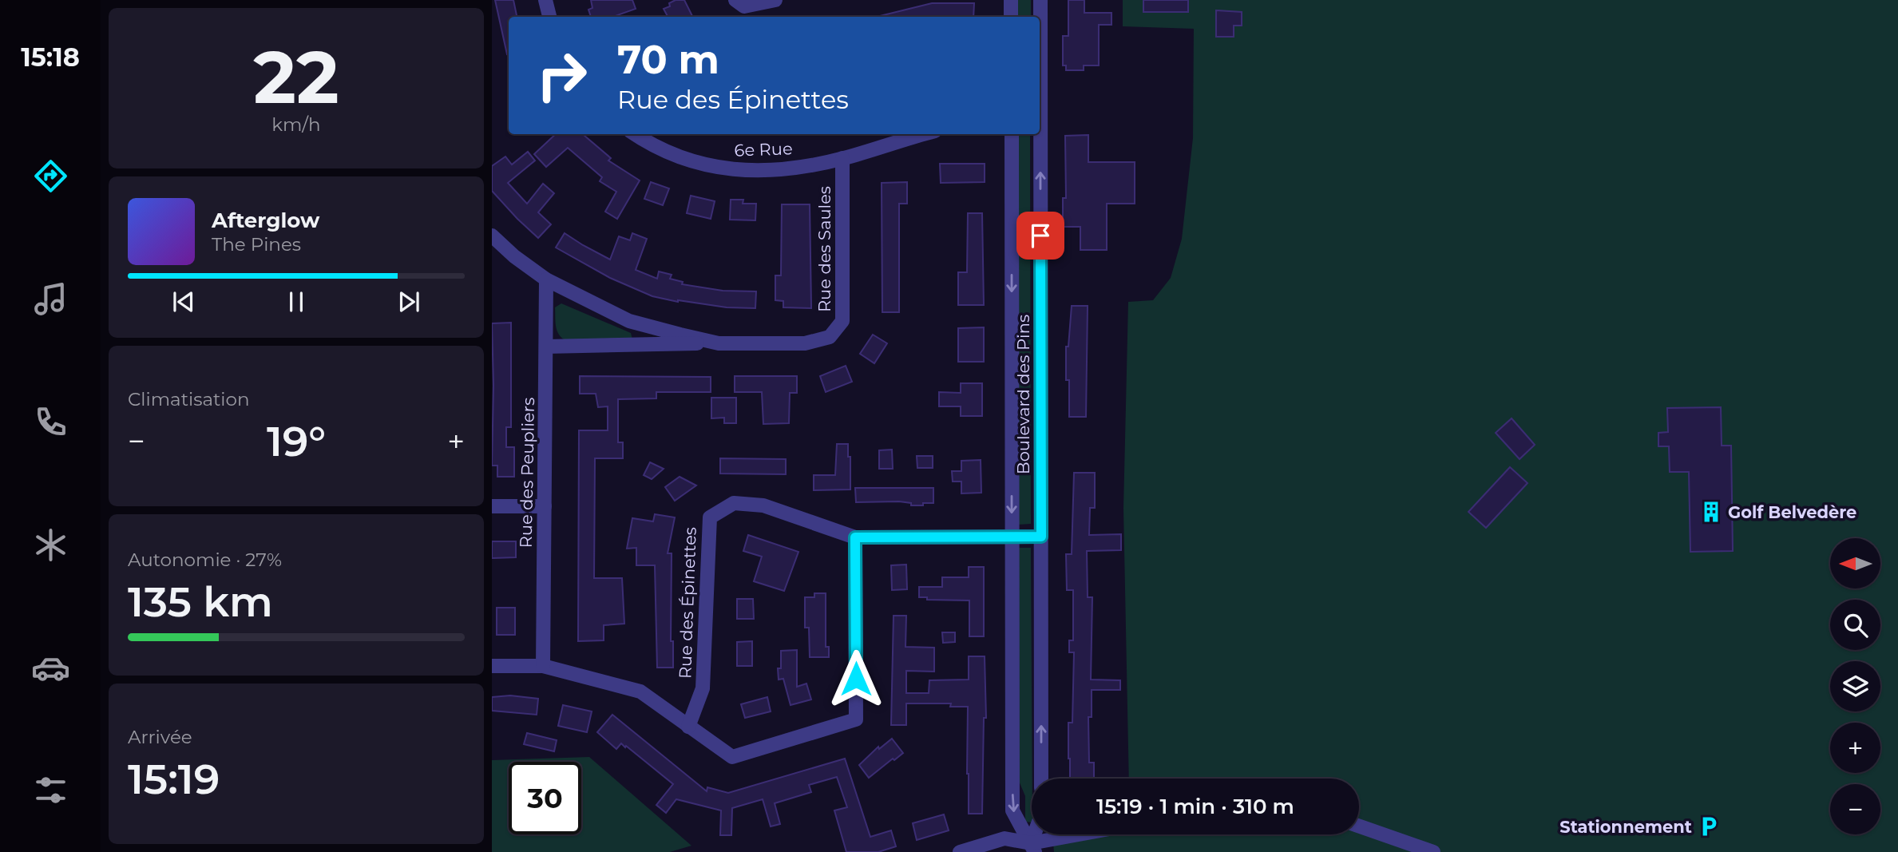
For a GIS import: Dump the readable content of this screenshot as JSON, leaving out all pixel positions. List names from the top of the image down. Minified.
{"streets":{"street":["6e Rue","Rue des Saules","Boulevard des Pins","Rue des Peupliers","Rue des Épinettes"]},"crossings":[["6e Rue","Rue des Saules"],["Rue des Saules","Rue des Peupliers"],["Boulevard des Pins","Rue des Épinettes"]],"places":{"building":["Golf Belvedère"],"parking":["Stationnement"]},"north":"left","page":{"tabs":"15:18","tile":[["22","km/h"],"Climatisation",["Autonomie · 27%","135 km"],["Arrivée","15:19"]],"turn":["70 m","Rue des Épinettes"],"song":["Afterglow","The Pines"],"heat":["−","19°","+"],"map_buttons":["+","−"],"limit":"30","trip":"15:19 · 1 min · 310 m"}}
